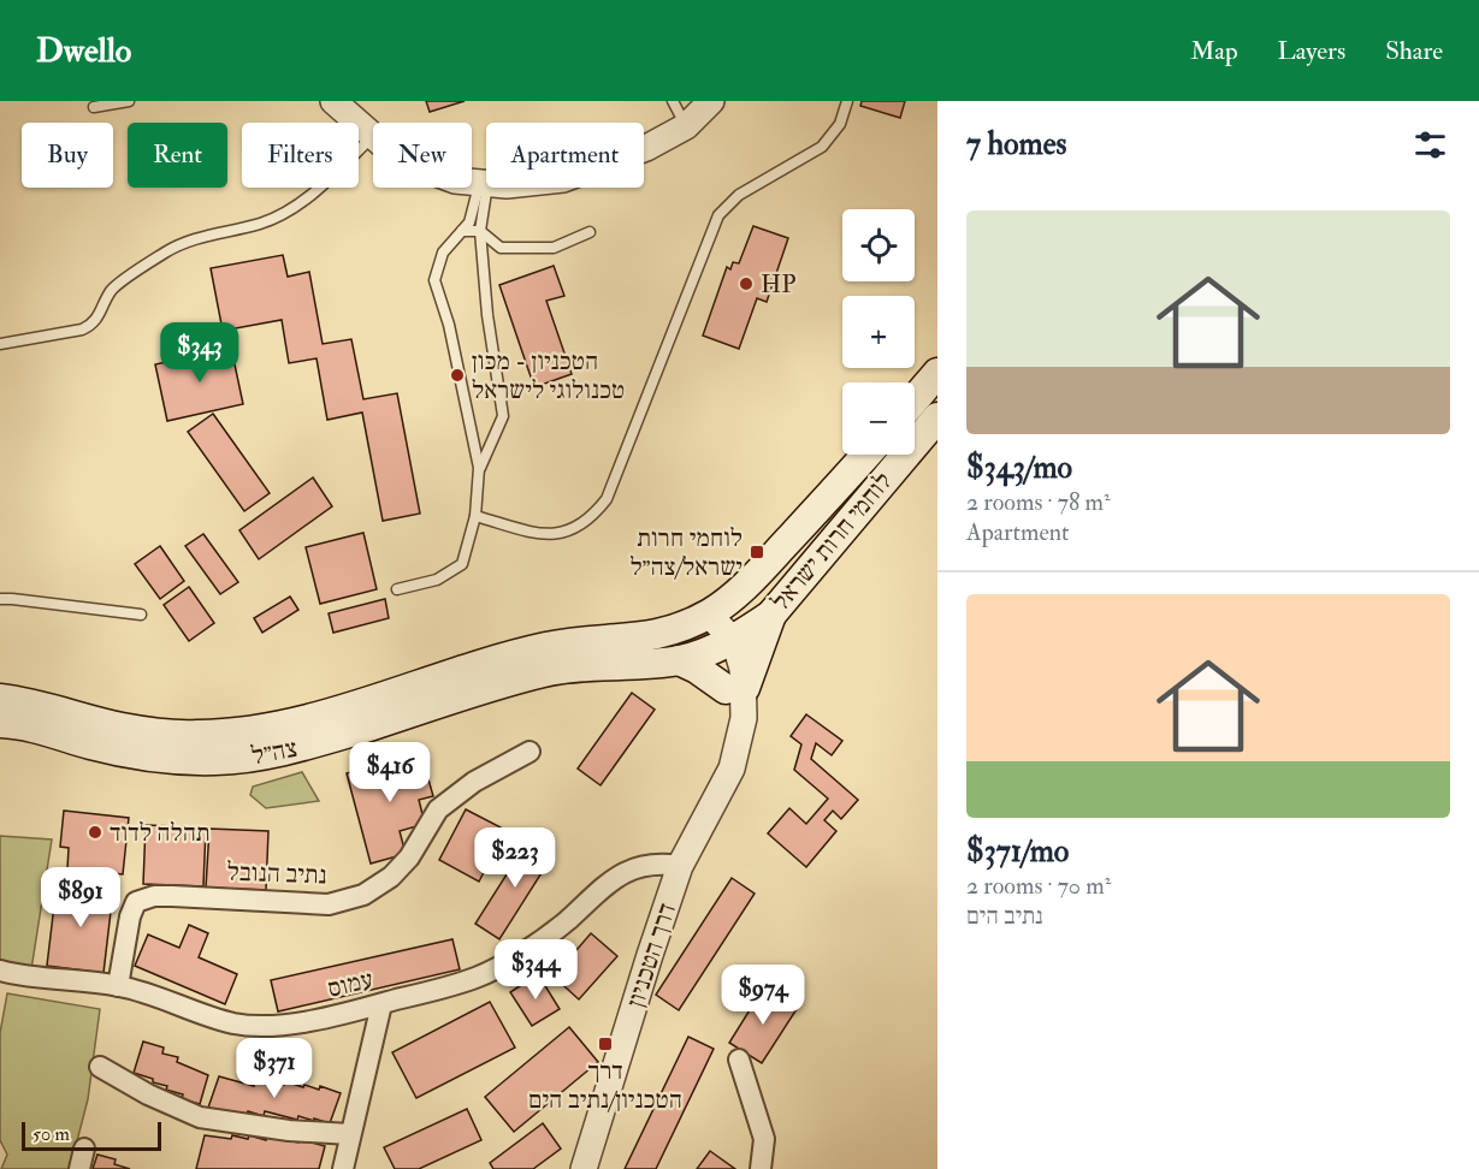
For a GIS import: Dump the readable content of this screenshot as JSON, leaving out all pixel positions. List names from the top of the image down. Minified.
{"streets":{"main road":["לוחמי חרות ישראל","צה״ל"],"street":["נתיב הנובל","דרך הטכניון","עמוס"]},"crossings":[["לוחמי חרות ישראל","צה״ל"],["לוחמי חרות ישראל","דרך הטכניון"],["צה״ל","דרך הטכניון"],["נתיב הנובל","עמוס"],["דרך הטכניון","עמוס"]],"places":{"other":["HP","הטכניון - מכון טכנולוגי לישראל","תהלה לדוד"],"transit":["לוחמי חרות ישראל/צה״ל","דרך הטכניון/נתיב הים"]},"scale_bar":"50 m","page":{"header":"Dwello","nav":["Map","Layers","Share"],"heading":"7 homes","chip":["Buy","Rent","Filters","New","Apartment"],"list":[{"name":"$343/mo","note":"2 rooms · 78 m² · Apartment"},{"name":"$371/mo","note":"2 rooms · 70 m² · נתיב הים"}],"map_buttons":["+","−"],"price":["$343","$416","$223","$891","$344","$974","$371"],"scale":"50 m"}}
